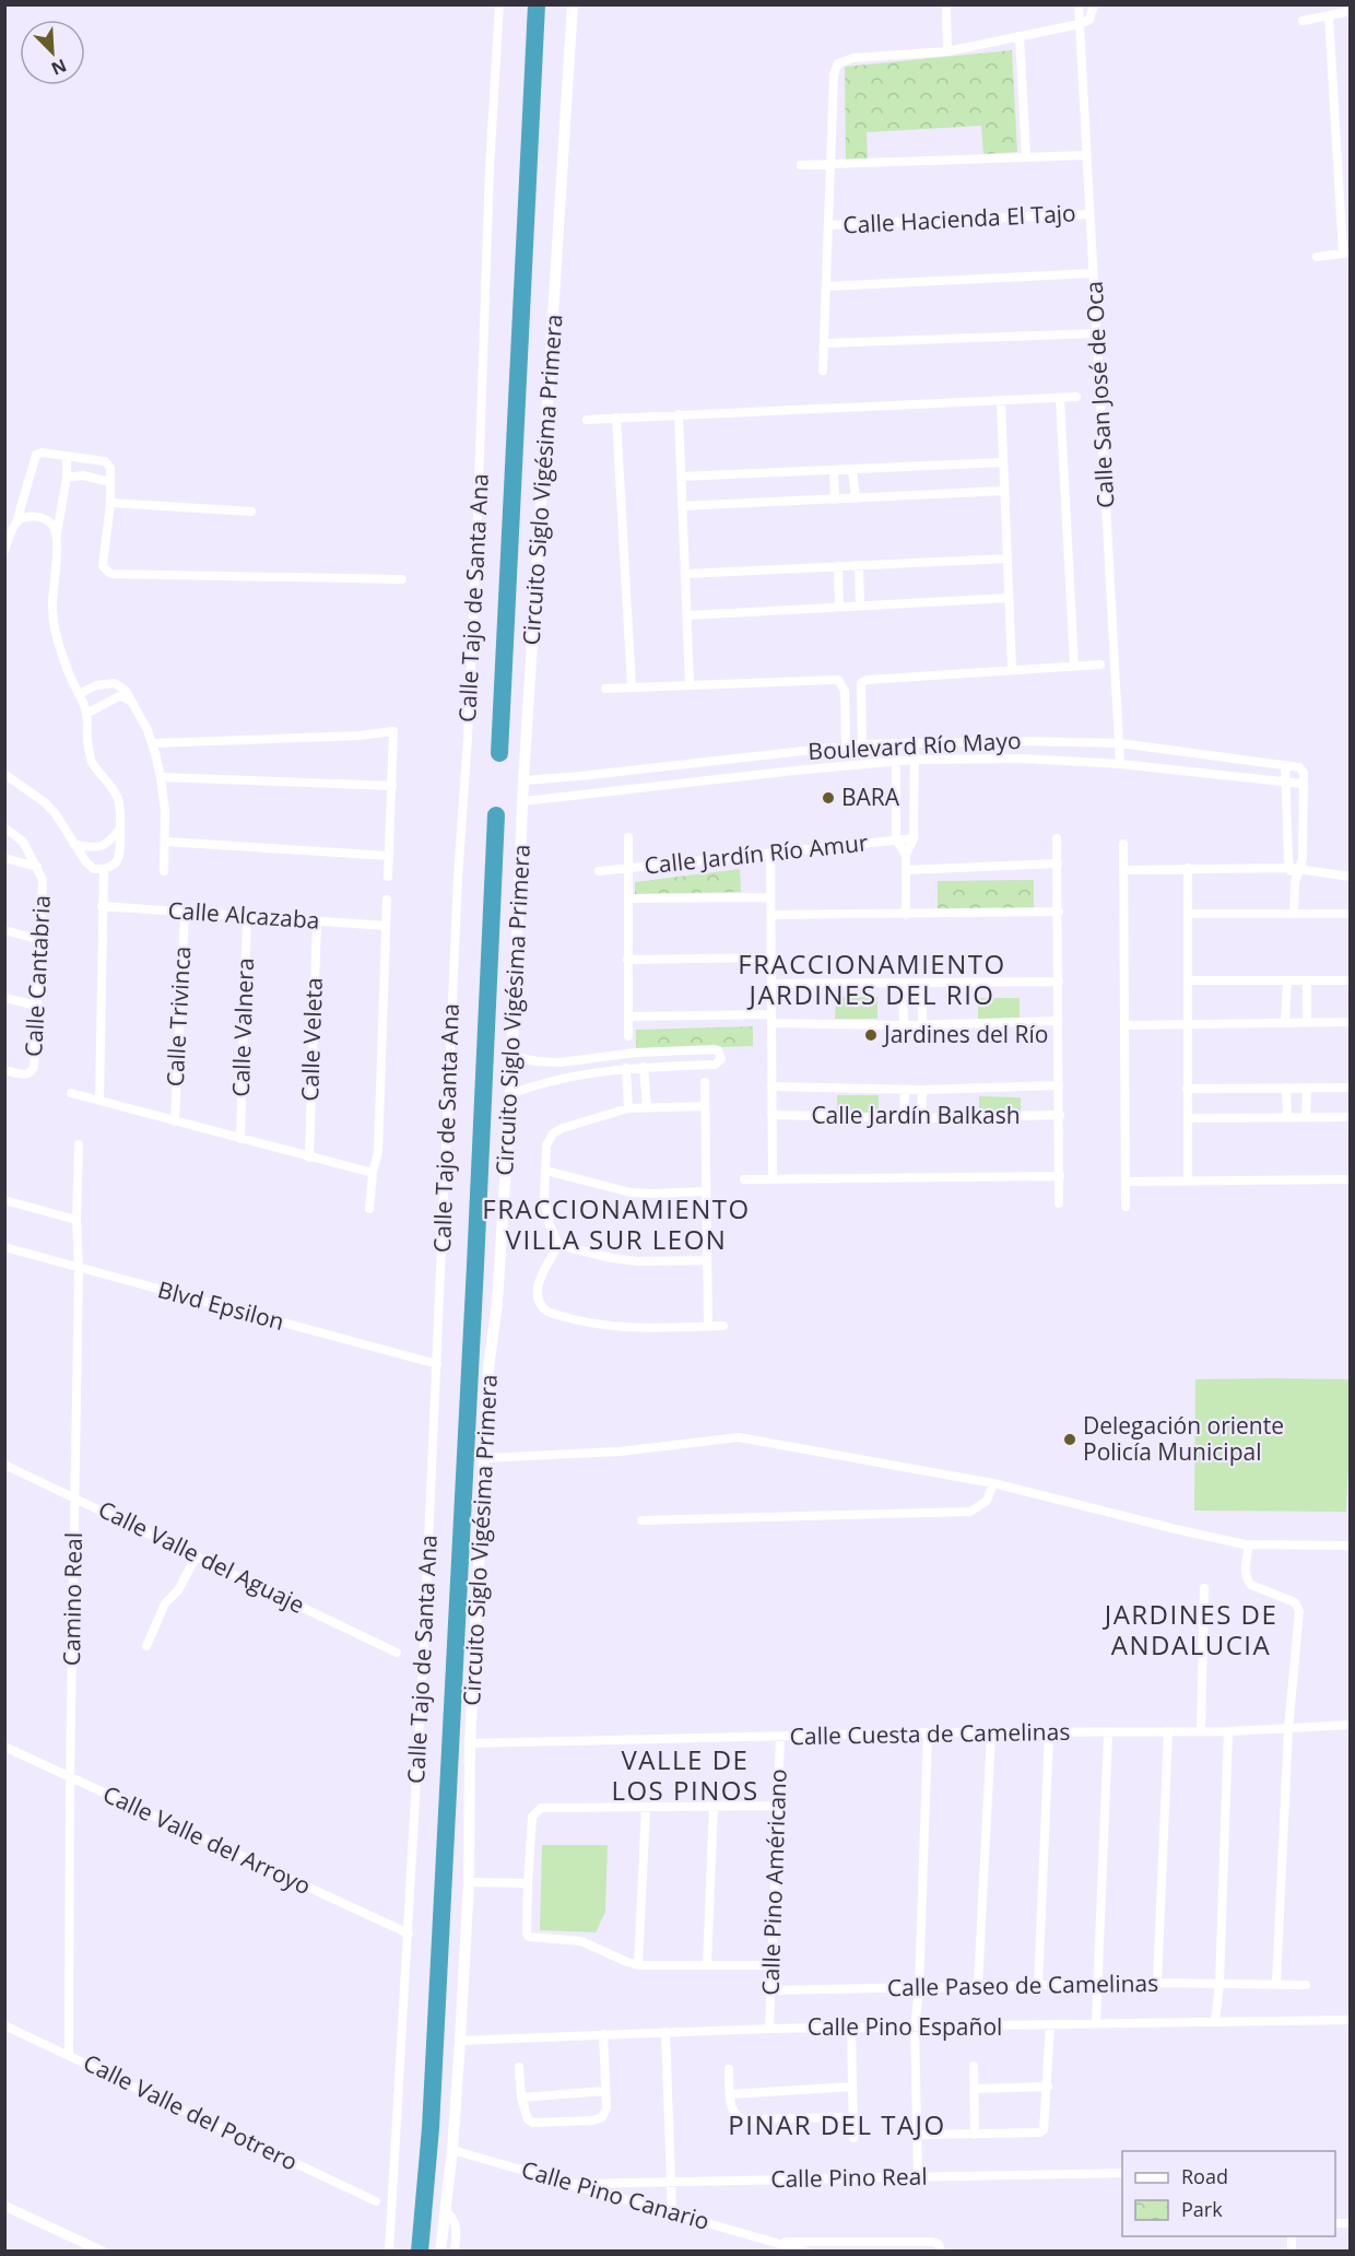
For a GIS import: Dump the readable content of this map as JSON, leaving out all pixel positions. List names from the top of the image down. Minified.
{"streets":{"main road":["Circuito Siglo Vigésima Primera"],"street":["Calle Hacienda El Tajo","Calle San José de Oca","Calle Tajo de Santa Ana","Boulevard Río Mayo","Calle Jardín Río Amur","Calle Alcazaba","Calle Cantabria","Calle Trivinca","Calle Valnera","Calle Veleta","Calle Jardín Balkash","Blvd Epsilon","Calle Valle del Aguaje","Camino Real","Calle Cuesta de Camelinas","Calle Valle del Arroyo","Calle Pino Américano","Calle Paseo de Camelinas","Calle Pino Español","Calle Valle del Potrero","Calle Pino Real","Calle Pino Canario"]},"crossings":[["Calle Hacienda El Tajo","Calle San José de Oca"],["Calle San José de Oca","Boulevard Río Mayo"],["Circuito Siglo Vigésima Primera","Boulevard Río Mayo"],["Circuito Siglo Vigésima Primera","Calle Cuesta de Camelinas"],["Circuito Siglo Vigésima Primera","Calle Pino Español"],["Circuito Siglo Vigésima Primera","Calle Pino Canario"],["Calle Tajo de Santa Ana","Blvd Epsilon"],["Calle Tajo de Santa Ana","Calle Valle del Arroyo"],["Calle Alcazaba","Calle Trivinca"],["Calle Alcazaba","Calle Valnera"],["Calle Alcazaba","Calle Veleta"],["Blvd Epsilon","Camino Real"],["Calle Valle del Aguaje","Camino Real"],["Camino Real","Calle Valle del Arroyo"],["Camino Real","Calle Valle del Potrero"],["Calle Cuesta de Camelinas","Calle Pino Américano"],["Calle Pino Américano","Calle Paseo de Camelinas"],["Calle Pino Américano","Calle Pino Español"],["Calle Pino Real","Calle Pino Canario"]],"districts":["FRACCIONAMIENTO JARDINES DEL RIO","FRACCIONAMIENTO VILLA SUR LEON","JARDINES DE ANDALUCIA","VALLE DE LOS PINOS","PINAR DEL TAJO"],"places":["BARA","Jardines del Río","Delegación oriente Policía Municipal"],"legend":["Road","Park"],"north":"bottom right"}
